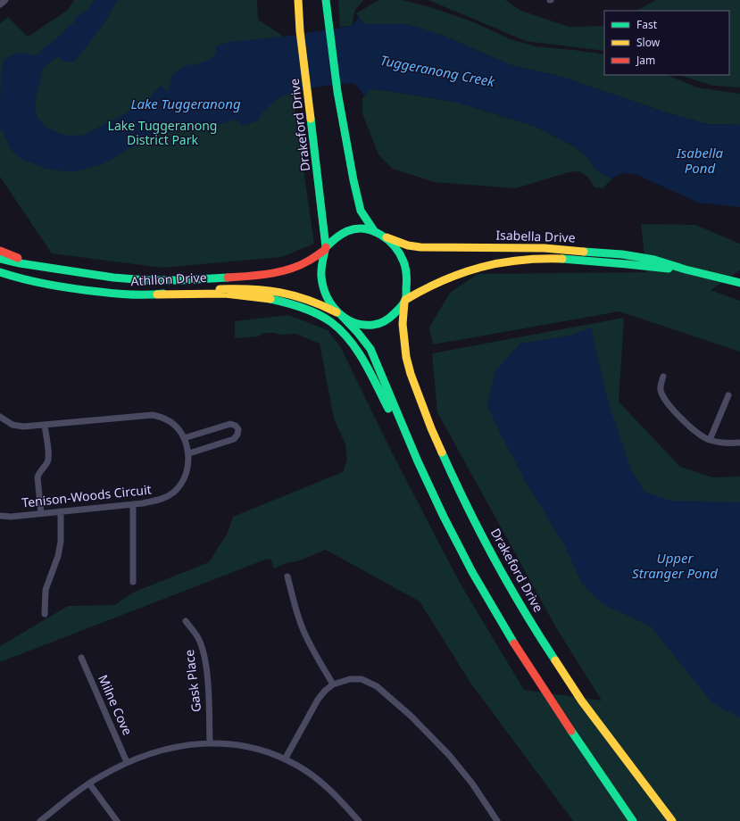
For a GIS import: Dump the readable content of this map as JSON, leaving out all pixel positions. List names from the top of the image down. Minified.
{"streets":{"main road":["Drakeford Drive","Isabella Drive","Athllon Drive"],"street":["Tenison-Woods Circuit","Gask Place","Milne Cove"]},"crossings":[["Drakeford Drive","Isabella Drive"],["Drakeford Drive","Athllon Drive"],["Isabella Drive","Athllon Drive"]],"water":["Tuggeranong Creek","Lake Tuggeranong","Isabella Pond","Upper Stranger Pond"],"parks":["Lake Tuggeranong District Park"],"legend":["Fast","Slow","Jam"]}
